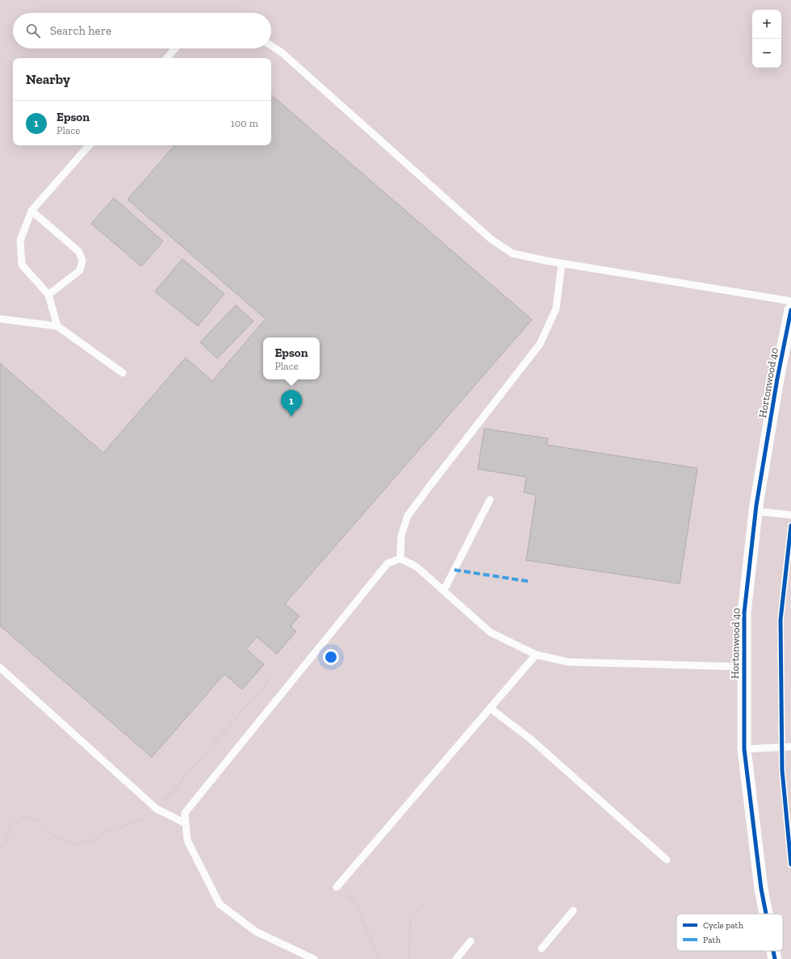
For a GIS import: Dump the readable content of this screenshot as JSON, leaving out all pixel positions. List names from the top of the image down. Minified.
{"streets":{"street":["Hortonwood 40"]},"legend":["Cycle path","Path"],"page":{"map_buttons":["+","−"],"search":"Search here","heading":"Nearby","list":[{"mark":"1","name":"Epson","note":"Place","value":"100 m"}],"popup":["Epson","Place"],"pins":"1"}}
